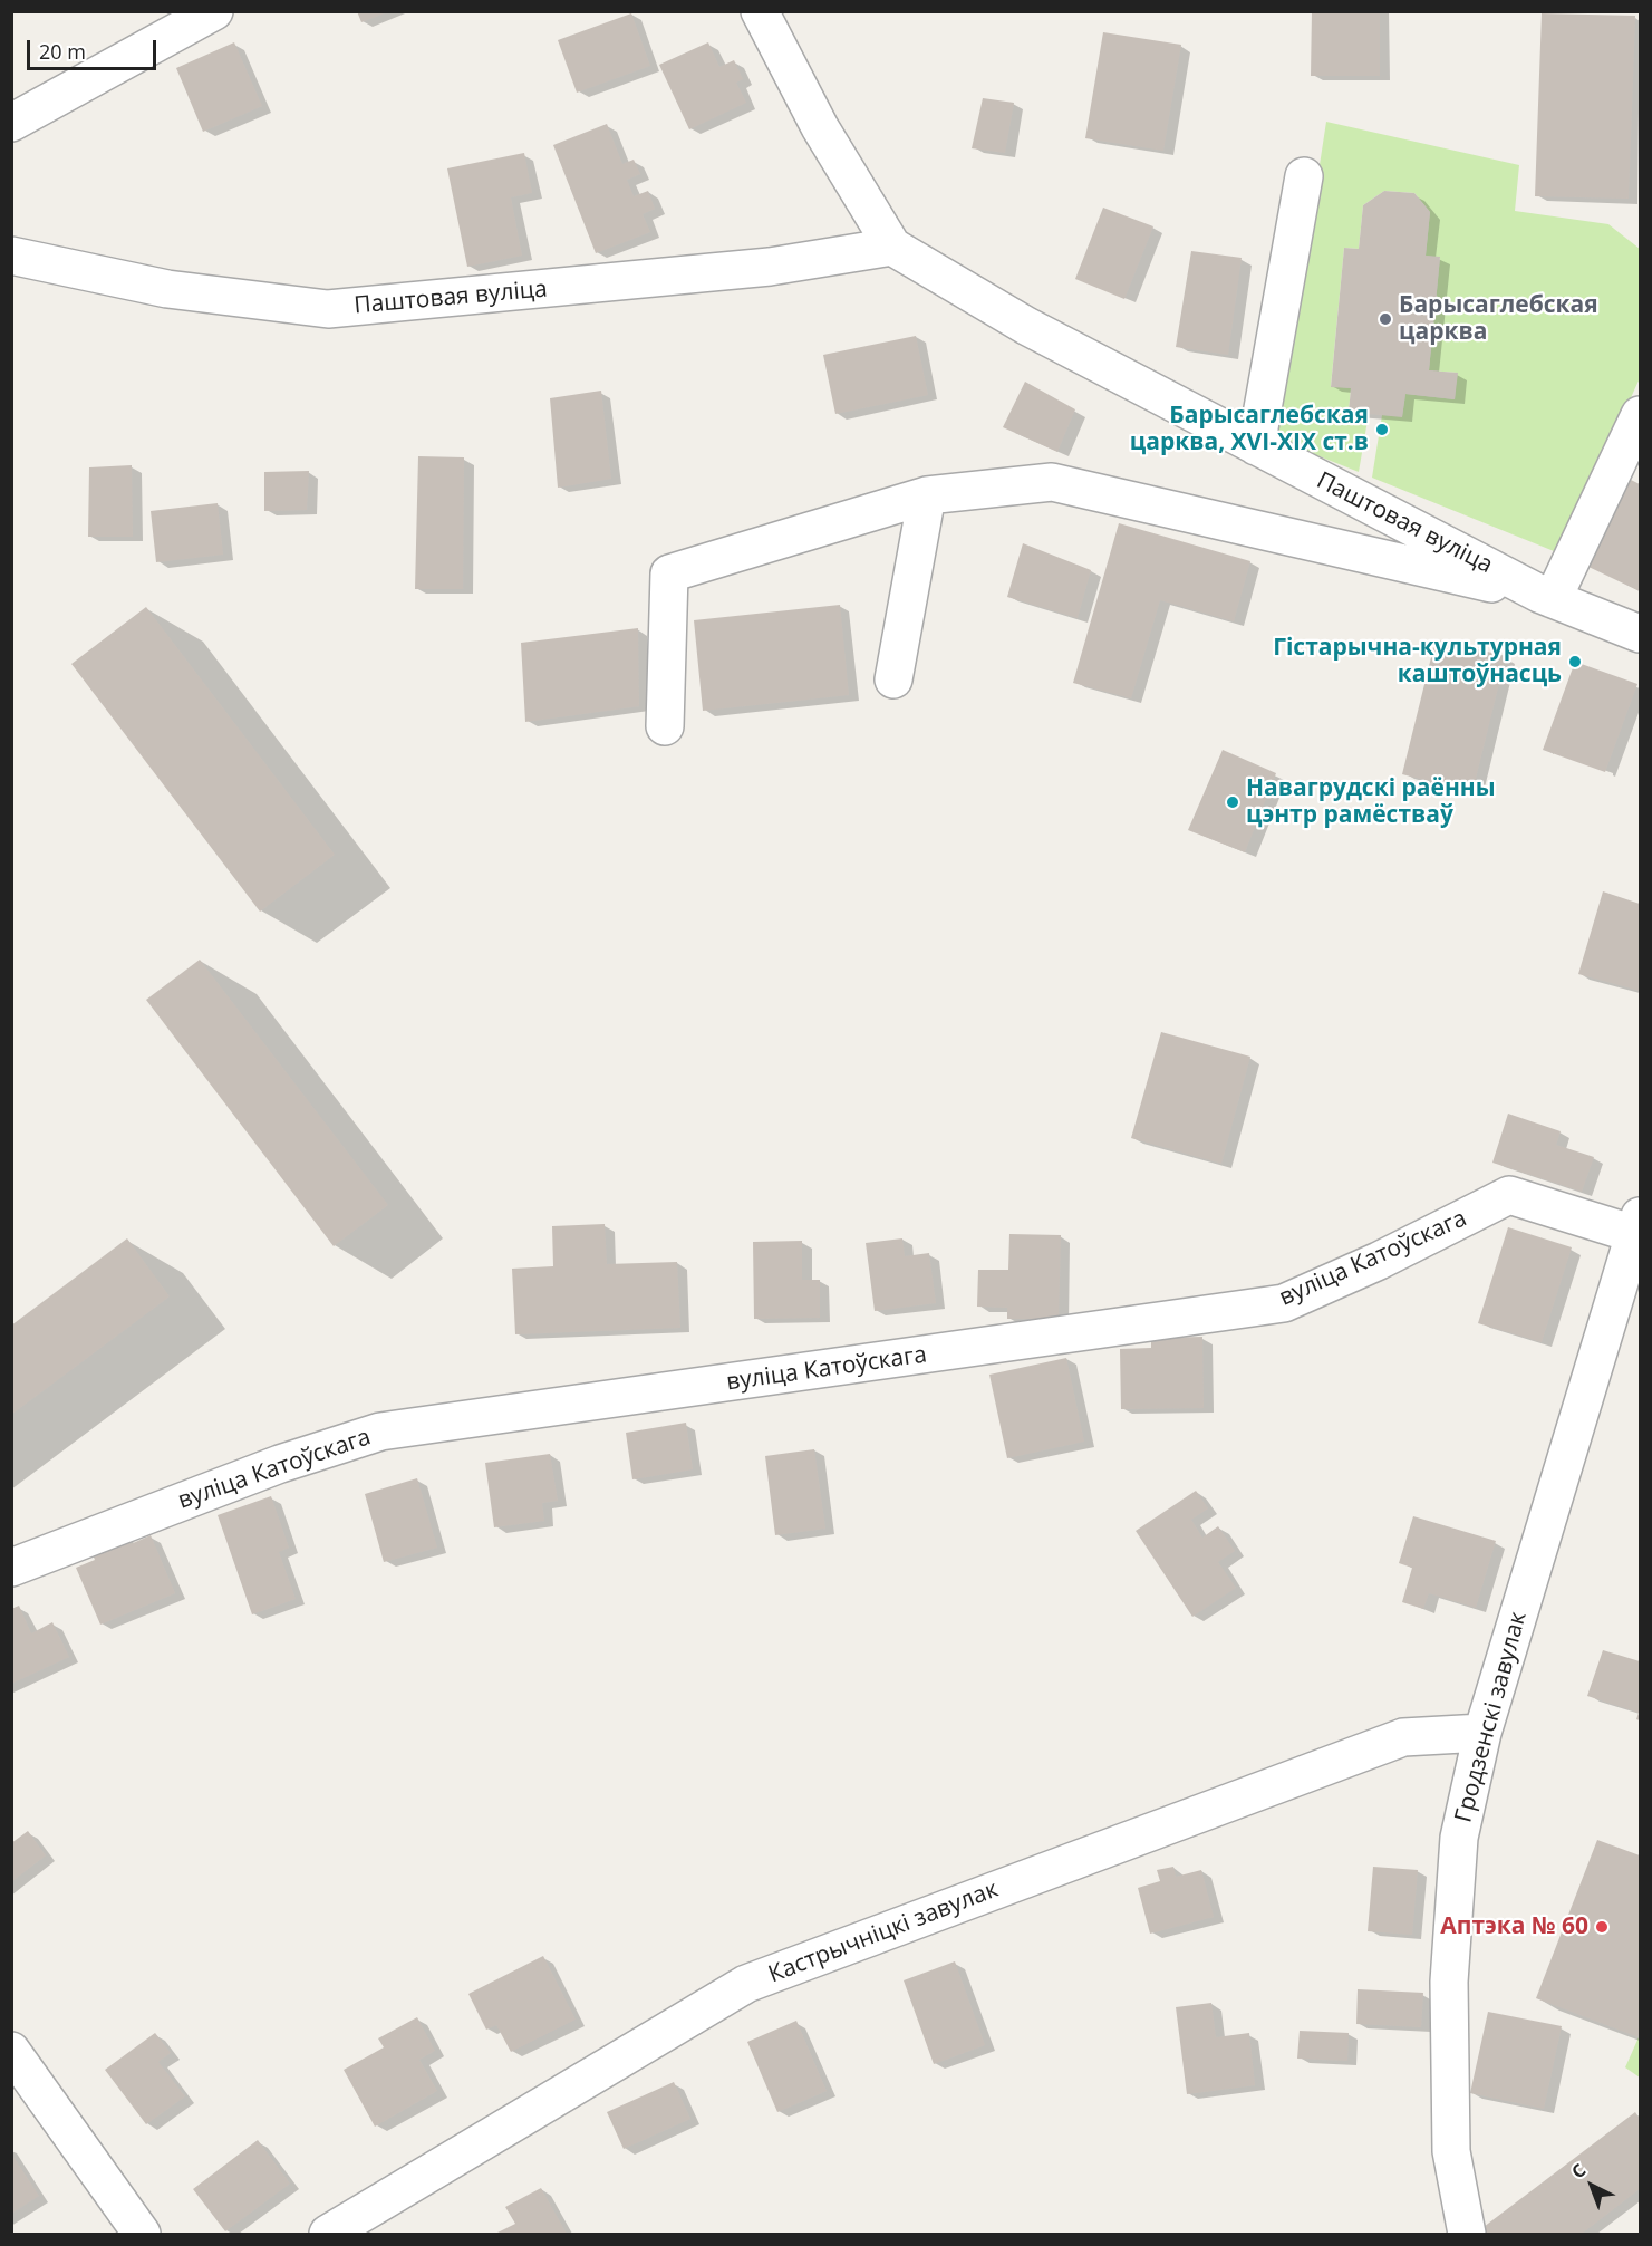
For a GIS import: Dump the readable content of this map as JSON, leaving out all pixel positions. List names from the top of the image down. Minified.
{"streets":{"street":["Паштовая вуліца","вуліца Катоўскага","Гродзенскі завулак","Кастрычніцкі завулак"]},"crossings":[["вуліца Катоўскага","Гродзенскі завулак"],["Гродзенскі завулак","Кастрычніцкі завулак"]],"places":["Барысаглебская царква","Барысаглебская царква, XVI-XIX ст.в","Гістарычна-культурная каштоўнасць","Навагрудскі раённы цэнтр рамёстваў","Аптэка № 60"],"scale_bar":"20 m","north":"top left"}
